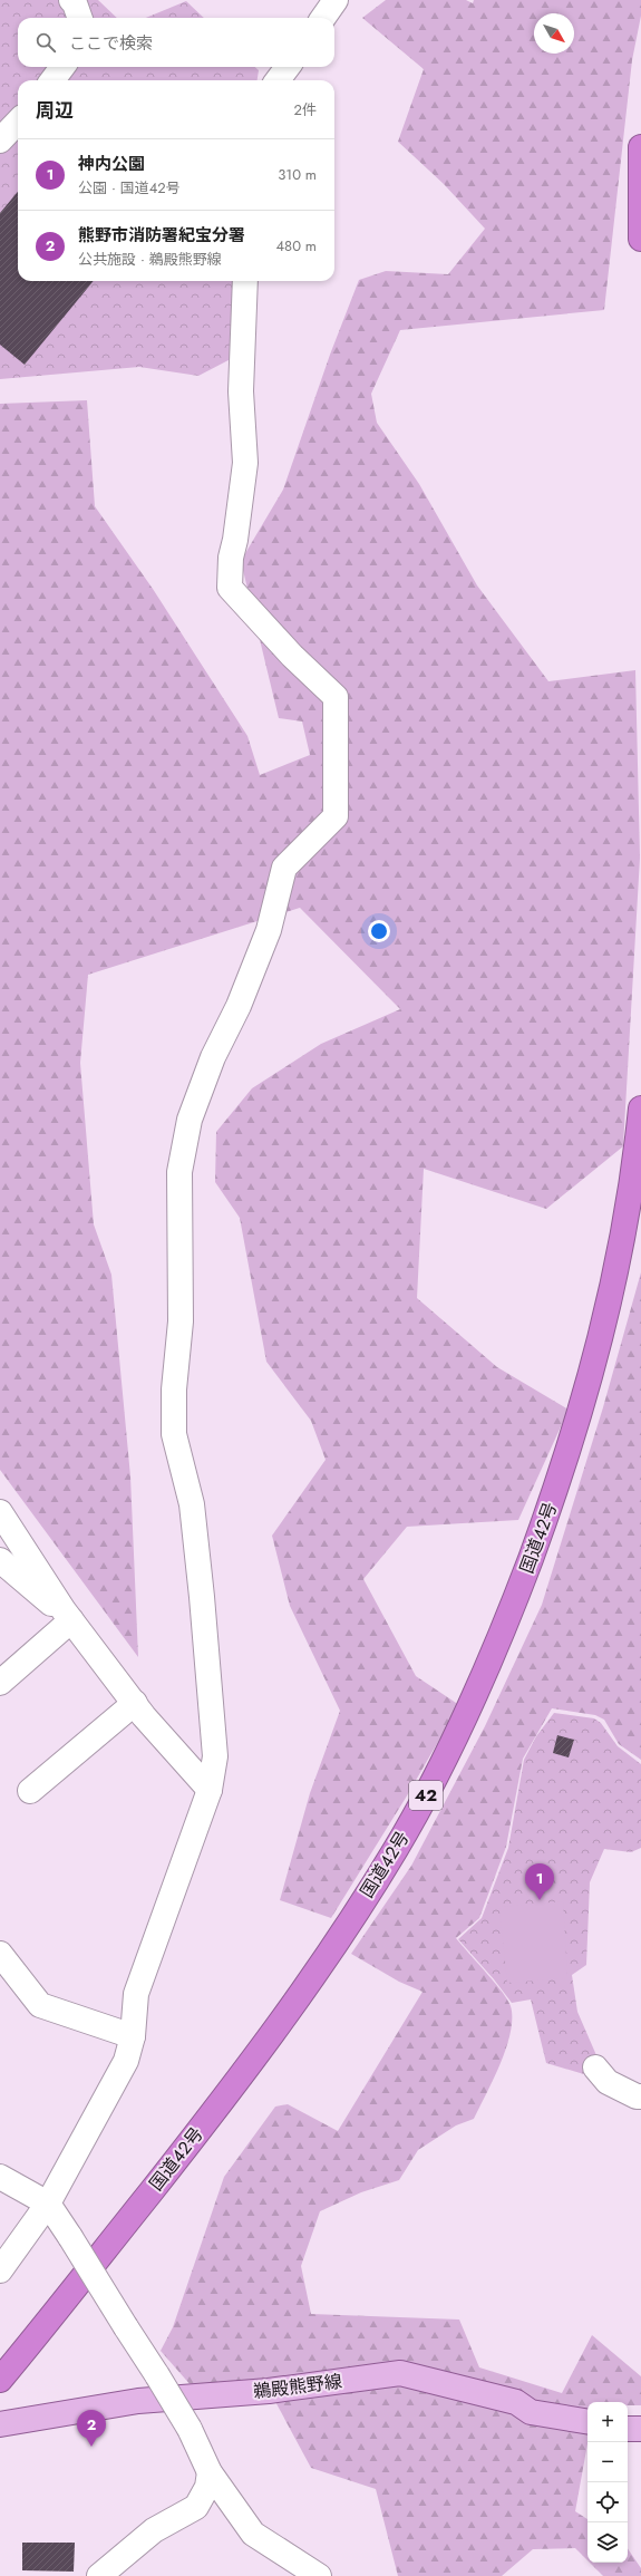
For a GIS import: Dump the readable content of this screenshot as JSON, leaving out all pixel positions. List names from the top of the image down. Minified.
{"streets":{"highway":["国道42号","42"],"main road":["鵜殿熊野線"]},"north":"bottom right","page":{"search":"ここで検索","heading":["周辺","2件"],"list":[{"mark":"1","name":"神内公園","note":"公園 · 国道42号","value":"310 m"},{"mark":"2","name":"熊野市消防署紀宝分署","note":"公共施設 · 鵜殿熊野線","value":"480 m"}],"pins":["1","2"],"map_buttons":["+","−"]}}
